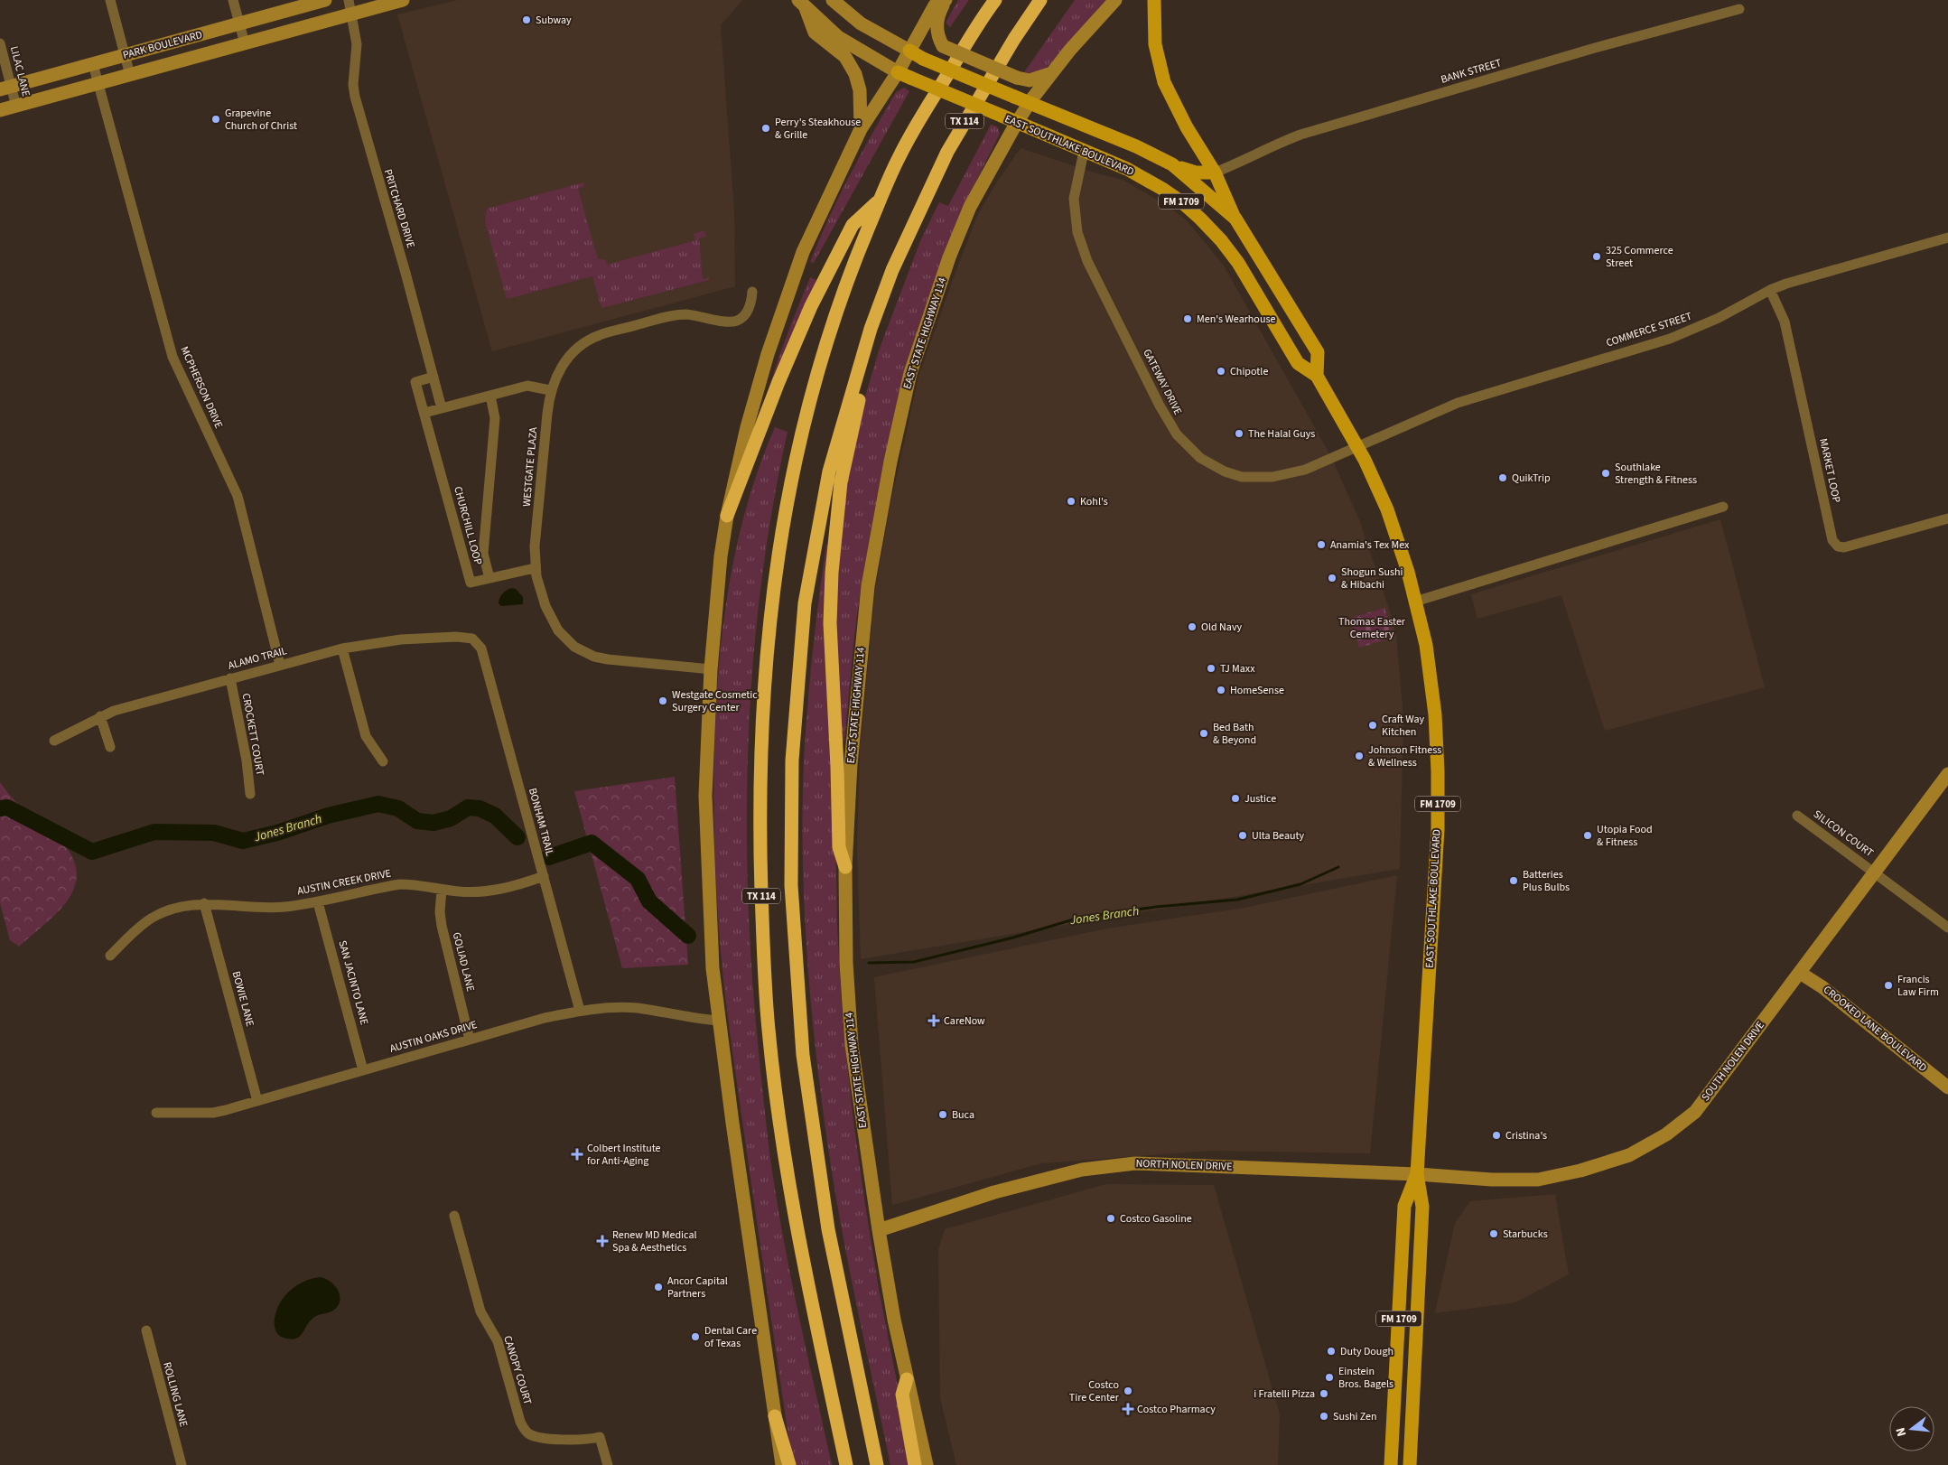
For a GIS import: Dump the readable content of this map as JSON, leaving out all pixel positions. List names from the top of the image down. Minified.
{"streets":{"highway":["TX 114"],"main road":["PARK BOULEVARD","EAST SOUTHLAKE BOULEVARD","FM 1709","EAST STATE HIGHWAY 114","CROOKED LANE BOULEVARD","SOUTH NOLEN DRIVE","NORTH NOLEN DRIVE"],"street":["LILAC LANE","BANK STREET","PRITCHARD DRIVE","COMMERCE STREET","GATEWAY DRIVE","MCPHERSON DRIVE","WESTGATE PLAZA","MARKET LOOP","CHURCHILL LOOP","ALAMO TRAIL","CROCKETT COURT","BONHAM TRAIL","SILICON COURT","AUSTIN CREEK DRIVE","GOLIAD LANE","SAN JACINTO LANE","BOWIE LANE","AUSTIN OAKS DRIVE","CANOPY COURT","ROLLING LANE"]},"crossings":[["PARK BOULEVARD","LILAC LANE"],["PARK BOULEVARD","PRITCHARD DRIVE"],["PARK BOULEVARD","MCPHERSON DRIVE"],["EAST SOUTHLAKE BOULEVARD","FM 1709"],["EAST SOUTHLAKE BOULEVARD","COMMERCE STREET"],["EAST SOUTHLAKE BOULEVARD","EAST STATE HIGHWAY 114"],["EAST SOUTHLAKE BOULEVARD","GATEWAY DRIVE"],["EAST SOUTHLAKE BOULEVARD","SOUTH NOLEN DRIVE"],["EAST SOUTHLAKE BOULEVARD","NORTH NOLEN DRIVE"],["FM 1709","EAST STATE HIGHWAY 114"],["PRITCHARD DRIVE","CHURCHILL LOOP"],["COMMERCE STREET","GATEWAY DRIVE"],["COMMERCE STREET","MARKET LOOP"],["EAST STATE HIGHWAY 114","NORTH NOLEN DRIVE"],["MCPHERSON DRIVE","ALAMO TRAIL"],["WESTGATE PLAZA","CHURCHILL LOOP"],["ALAMO TRAIL","CROCKETT COURT"],["ALAMO TRAIL","BONHAM TRAIL"],["BONHAM TRAIL","AUSTIN CREEK DRIVE"],["BONHAM TRAIL","AUSTIN OAKS DRIVE"],["SILICON COURT","SOUTH NOLEN DRIVE"],["AUSTIN CREEK DRIVE","GOLIAD LANE"],["AUSTIN CREEK DRIVE","SAN JACINTO LANE"],["AUSTIN CREEK DRIVE","BOWIE LANE"],["GOLIAD LANE","AUSTIN OAKS DRIVE"],["SAN JACINTO LANE","AUSTIN OAKS DRIVE"],["BOWIE LANE","AUSTIN OAKS DRIVE"],["CROOKED LANE BOULEVARD","SOUTH NOLEN DRIVE"],["SOUTH NOLEN DRIVE","NORTH NOLEN DRIVE"]],"water":["Jones Branch"],"parks":["Thomas Easter Cemetery"],"places":{"other":["Subway","Grapevine Church of Christ","Perry's Steakhouse & Grille","325 Commerce Street","Men's Wearhouse","Chipotle","The Halal Guys","Southlake Strength & Fitness","QuikTrip","Kohl's","Anamia's Tex Mex","Shogun Sushi & Hibachi","Old Navy","TJ Maxx","HomeSense","Westgate Cosmetic Surgery Center","Craft Way Kitchen","Bed Bath & Beyond","Johnson Fitness & Wellness","Justice","Ulta Beauty","Utopia Food & Fitness","Batteries Plus Bulbs","Francis Law Firm","Buca","Cristina's","Costco Gasoline","Starbucks","Ancor Capital Partners","Dental Care of Texas","Duty Dough","Einstein Bros. Bagels","Costco Tire Center","i Fratelli Pizza","Sushi Zen"],"health":["CareNow","Colbert Institute for Anti-Aging","Renew MD Medical Spa & Aesthetics","Costco Pharmacy"]},"north":"left"}
